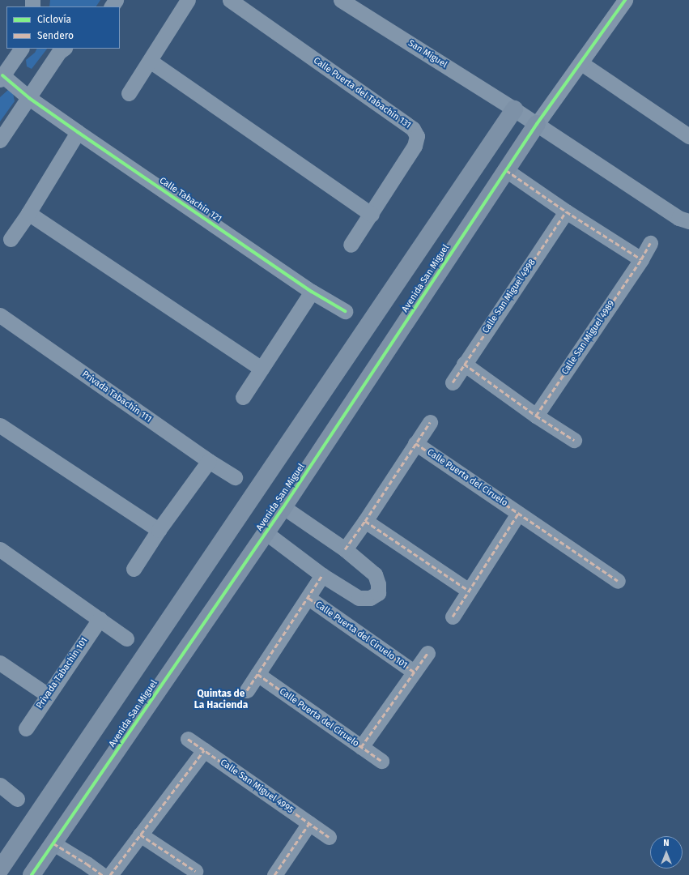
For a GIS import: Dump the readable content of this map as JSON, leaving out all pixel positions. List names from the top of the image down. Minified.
{"streets":{"street":["San Miguel","Calle Puerta del Tabachín 131","Calle Tabachin 121","Avenida San Miguel","Calle San Miguel 4998","Calle San Miguel 4989","Privada Tabachin 111","Calle Puerta del Ciruelo","Calle Puerta del Ciruelo 101","Privada Tabachin 101","Calle San Miguel 4995"]},"crossings":[["Calle Puerta del Ciruelo","Calle Puerta del Ciruelo 101"]],"districts":["Quintas de La Hacienda"],"legend":["Ciclovía","Sendero"],"north":"top"}
